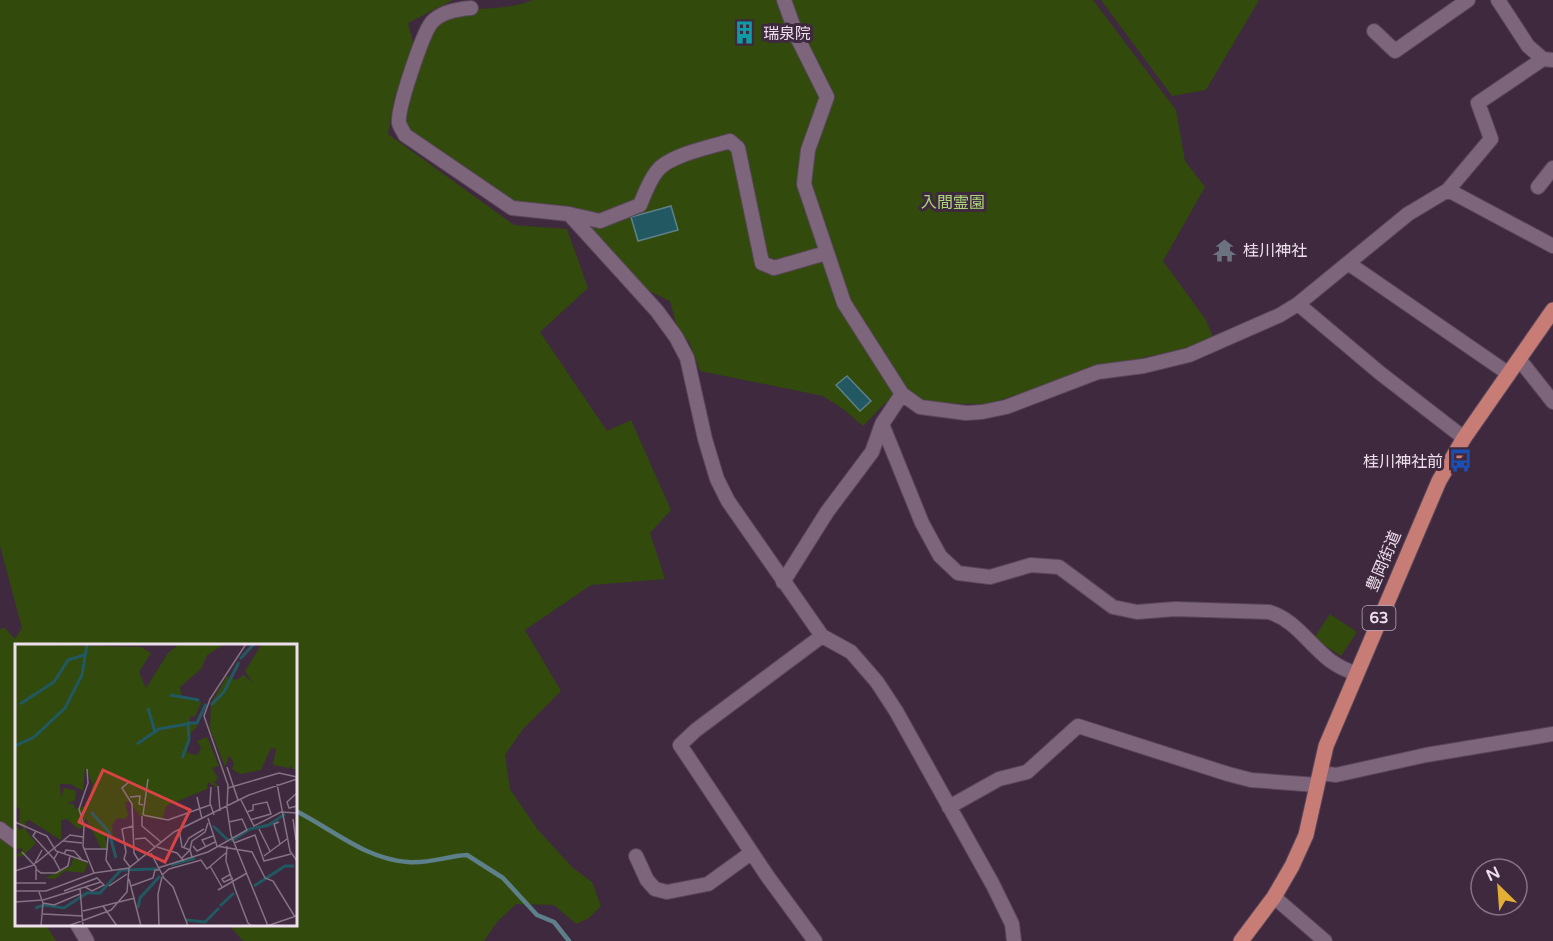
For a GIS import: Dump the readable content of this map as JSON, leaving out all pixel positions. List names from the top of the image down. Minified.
{"streets":{"main road":["豊岡街道","63"]},"parks":["入間霊園"],"places":{"building":["瑞泉院"],"temple":["桂川神社"],"bus stop":["桂川神社前"]},"north":"top left"}
